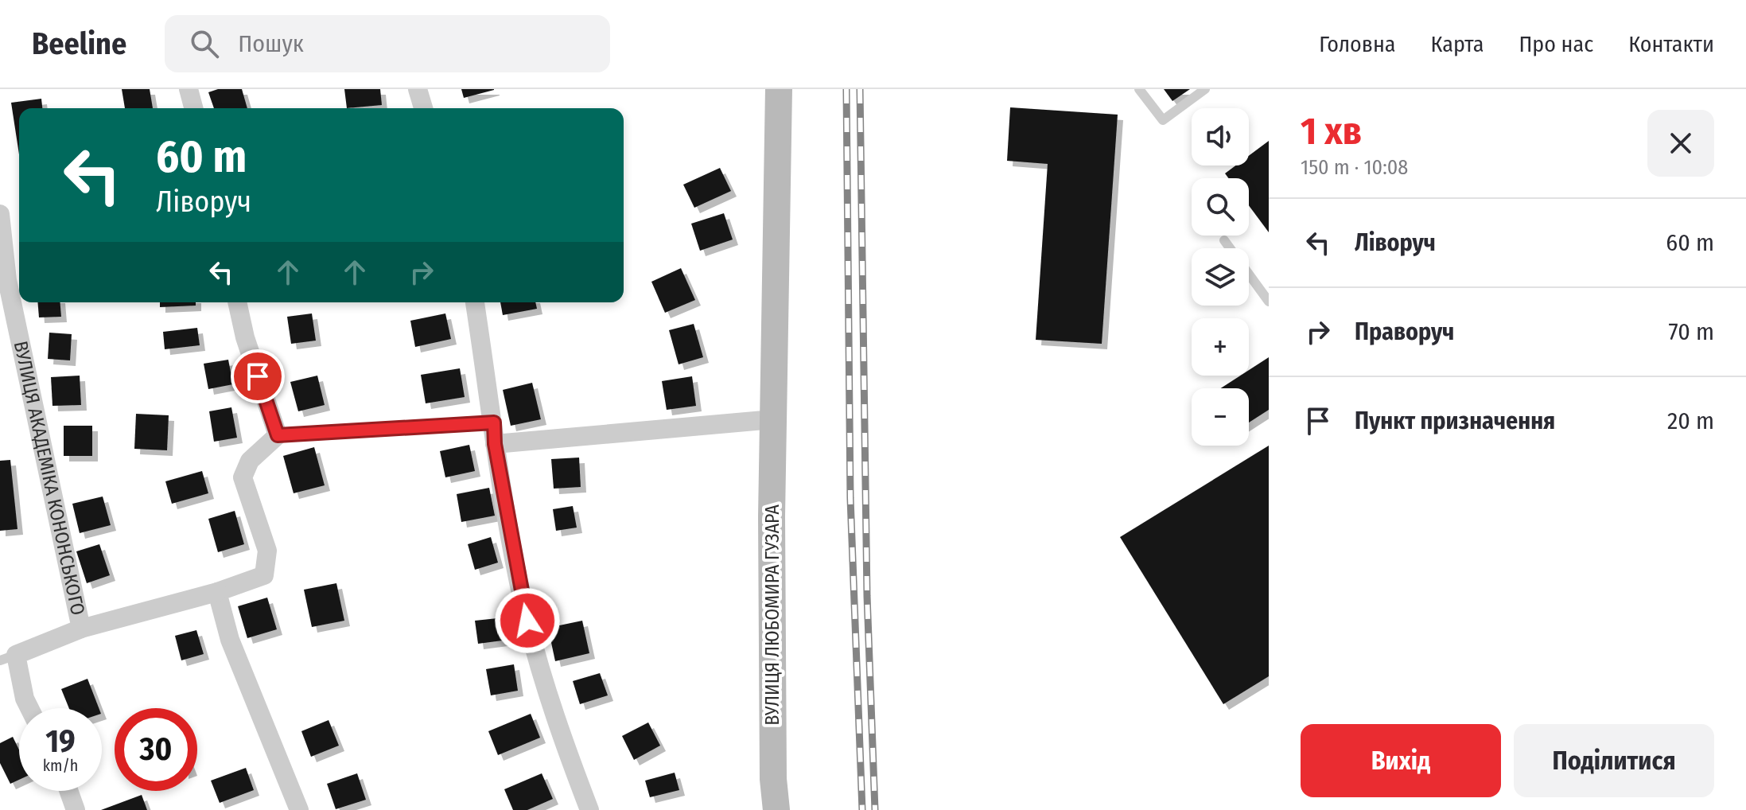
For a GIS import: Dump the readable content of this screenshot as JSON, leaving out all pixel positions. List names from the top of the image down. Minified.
{"streets":{"main road":["ВУЛИЦЯ ЛЮБОМИРА ГУЗАРА"],"street":["ВУЛИЦЯ АКАДЕМІКА КОНОНСЬКОГО"]},"page":{"header":"Beeline","search":"Пошук","nav":["Головна","Карта","Про нас","Контакти"],"heading":["1 хв","150 m · 10:08"],"map_buttons":["+","−"],"turn":["60 m","Ліворуч"],"list":[{"name":"Ліворуч","value":"60 m"},{"name":"Праворуч","value":"70 m"},{"name":"Пункт призначення","value":"20 m"}],"speed":"19 km/h","limit":"30","buttons":["Вихід","Поділитися"]}}
